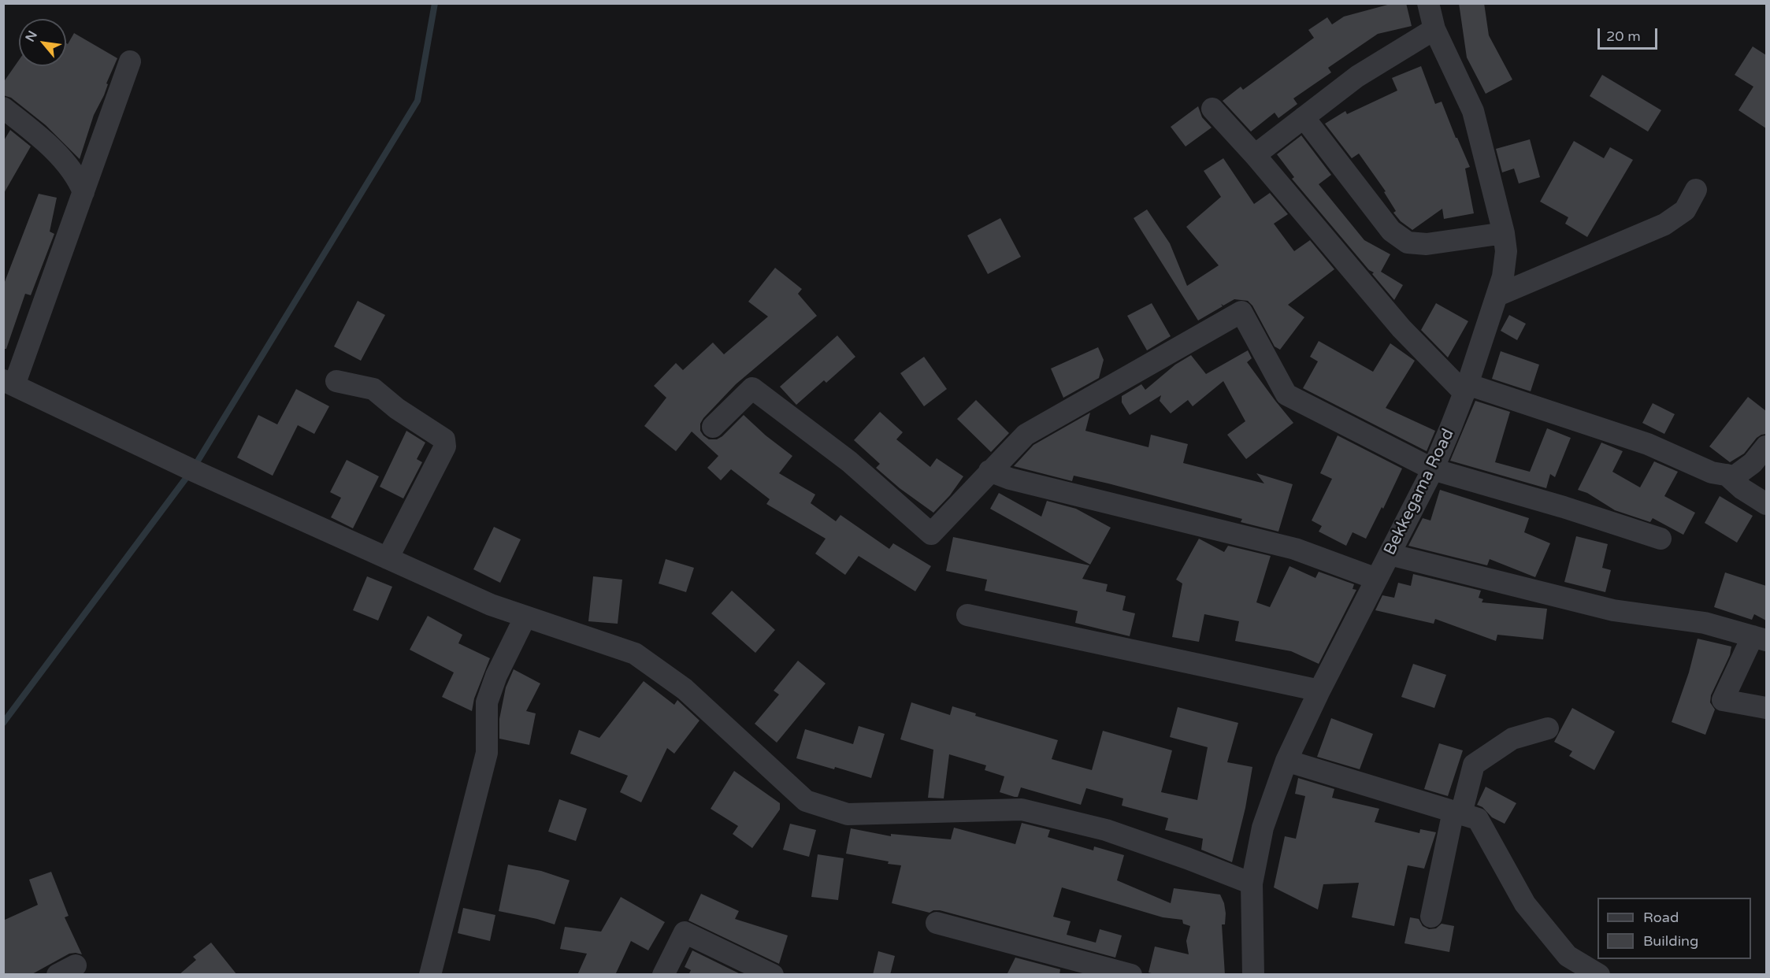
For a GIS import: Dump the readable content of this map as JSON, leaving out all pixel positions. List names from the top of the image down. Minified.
{"streets":{"street":["Bekkegama Road"]},"legend":["Road","Building"],"scale_bar":"20 m","north":"top left"}
